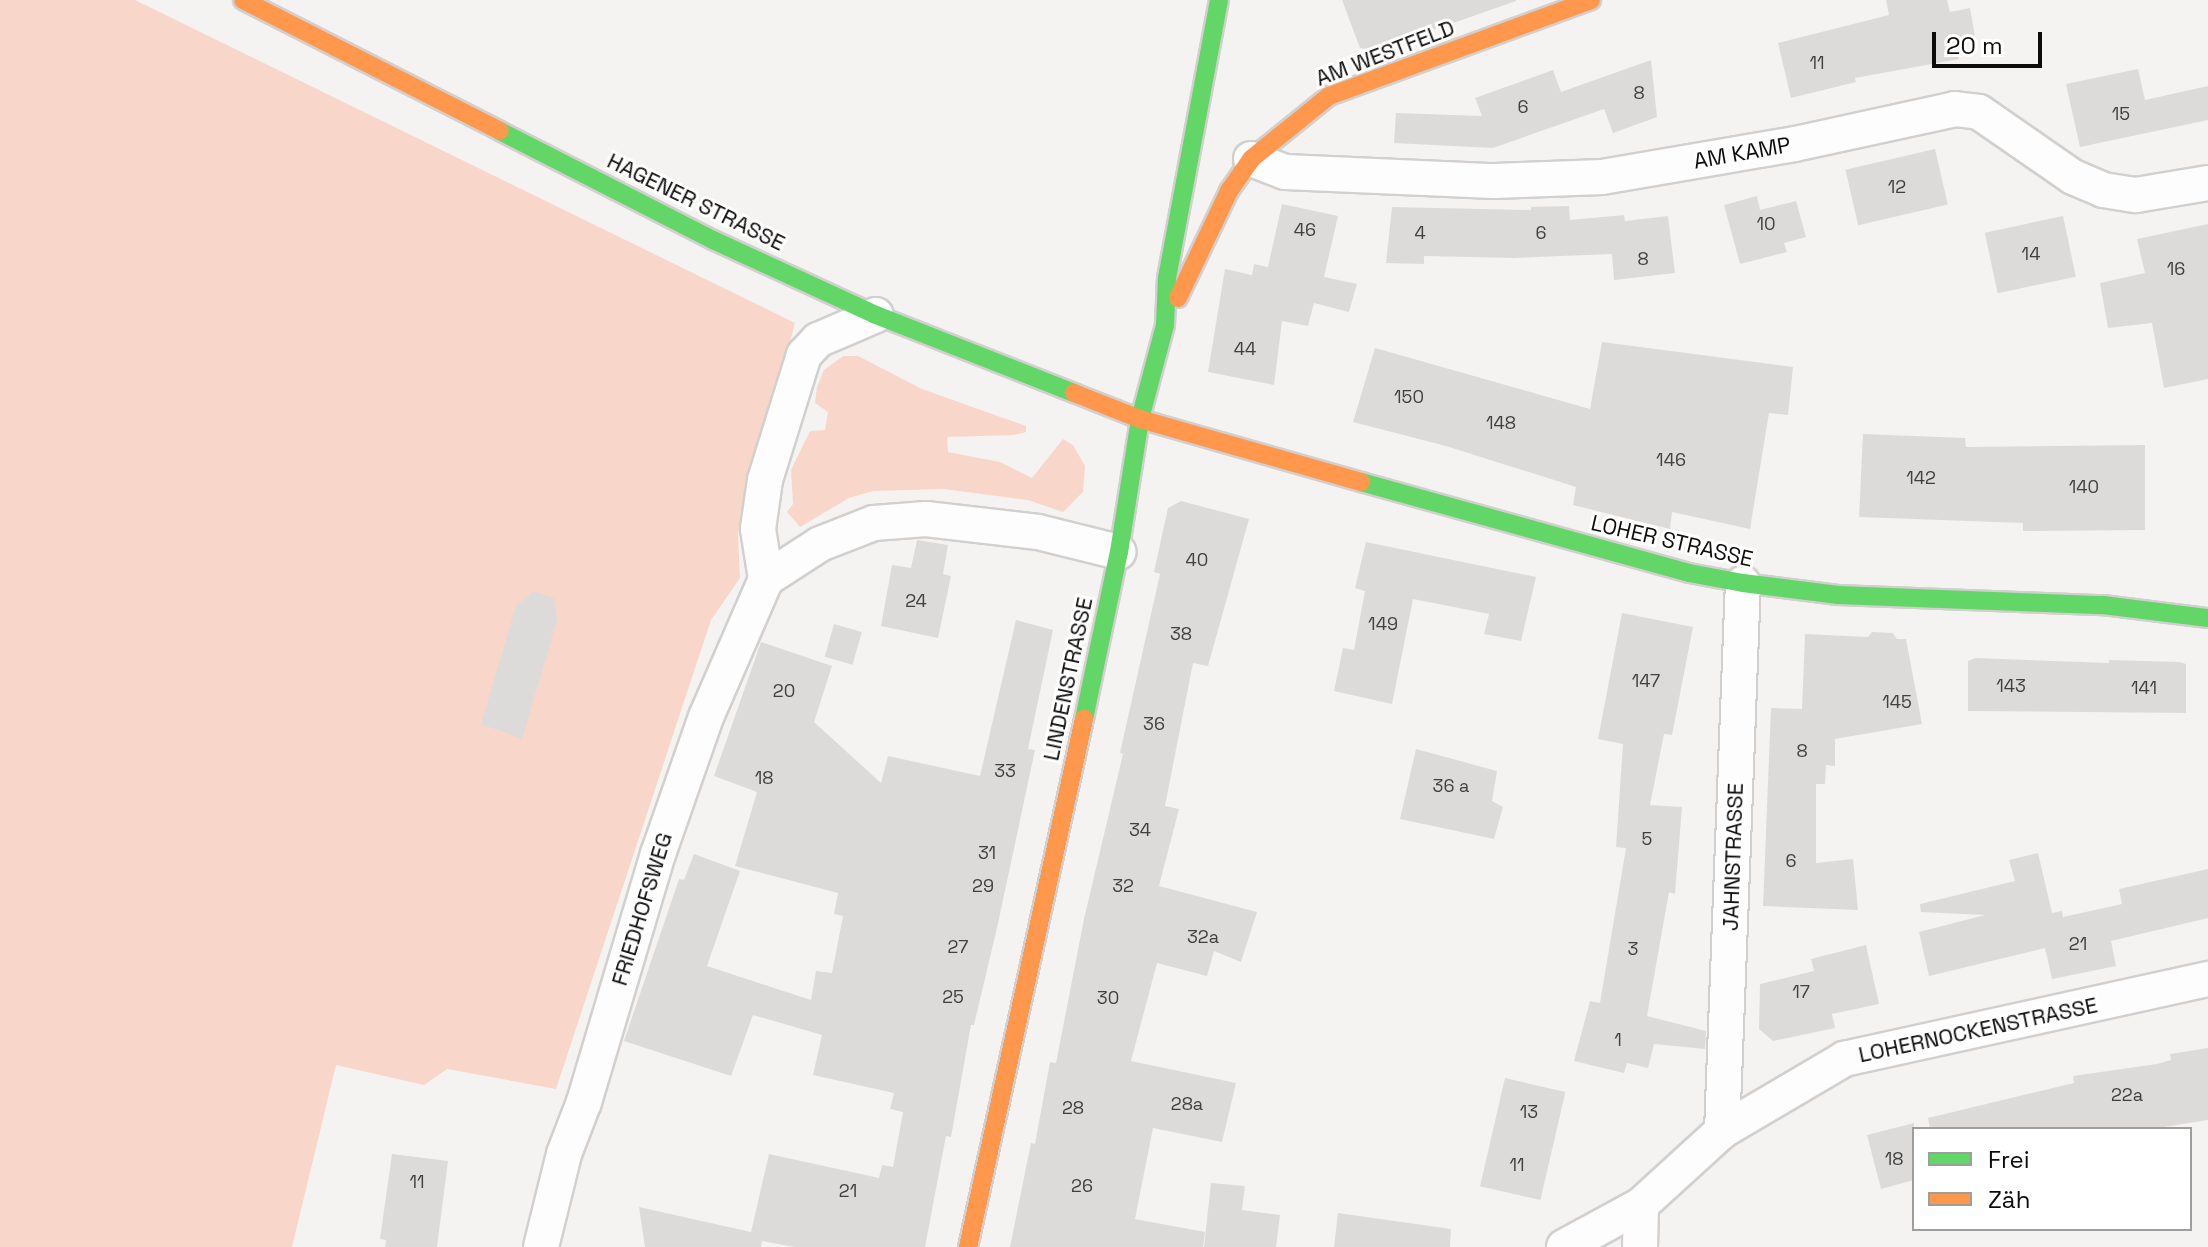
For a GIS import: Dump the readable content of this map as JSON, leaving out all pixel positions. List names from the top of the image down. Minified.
{"streets":{"main road":["AM WESTFELD","HAGENER STRASSE","LOHER STRASSE","LINDENSTRASSE"],"street":["AM KAMP","JAHNSTRASSE","FRIEDHOFSWEG","LOHERNOCKENSTRASSE"]},"crossings":[["AM WESTFELD","AM KAMP"],["AM WESTFELD","LINDENSTRASSE"],["HAGENER STRASSE","LOHER STRASSE"],["HAGENER STRASSE","LINDENSTRASSE"],["LOHER STRASSE","LINDENSTRASSE"],["LOHER STRASSE","JAHNSTRASSE"],["JAHNSTRASSE","LOHERNOCKENSTRASSE"]],"house_numbers":["11","8","6","15","12","10","46","4","6","14","8","16","44","150","148","146","142","140","40","24","149","38","147","143","141","20","145","36","8","33","18","36 a","34","5","31","6","29","32","32a","21","27","3","17","25","30","1","22a","28a","28","13","18","11","11","26","21"],"legend":["Frei","Zäh"],"scale_bar":"20 m"}
